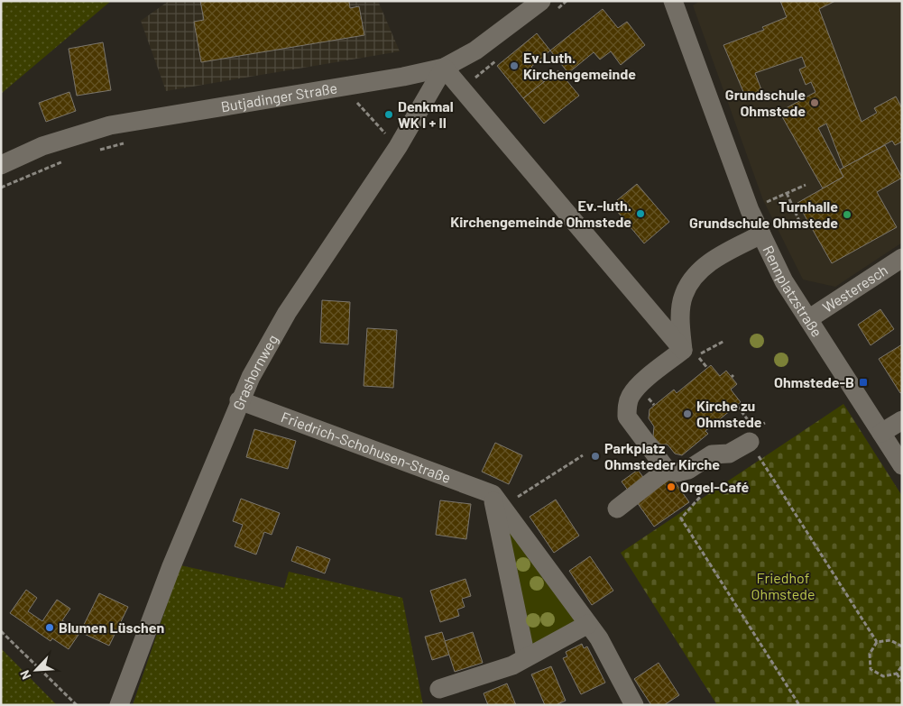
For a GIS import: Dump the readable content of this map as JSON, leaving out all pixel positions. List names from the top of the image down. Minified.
{"streets":{"street":["Butjadinger Straße","Westeresch","Rennplatzstraße","Grashornweg","Friedrich-Schohusen-Straße"]},"crossings":[["Butjadinger Straße","Grashornweg"],["Westeresch","Rennplatzstraße"],["Grashornweg","Friedrich-Schohusen-Straße"]],"parks":["Friedhof Ohmstede"],"places":{"other":["Ev.Luth. Kirchengemeinde","Grundschule Ohmstede","Denkmal WK I + II","Ev.-luth. Kirchengemeinde Ohmstede","Turnhalle Grundschule Ohmstede","Kirche zu Ohmstede","Parkplatz Ohmsteder Kirche","Orgel-Café","Blumen Lüschen"],"transit":["Ohmstede-B"]},"north":"bottom left"}
